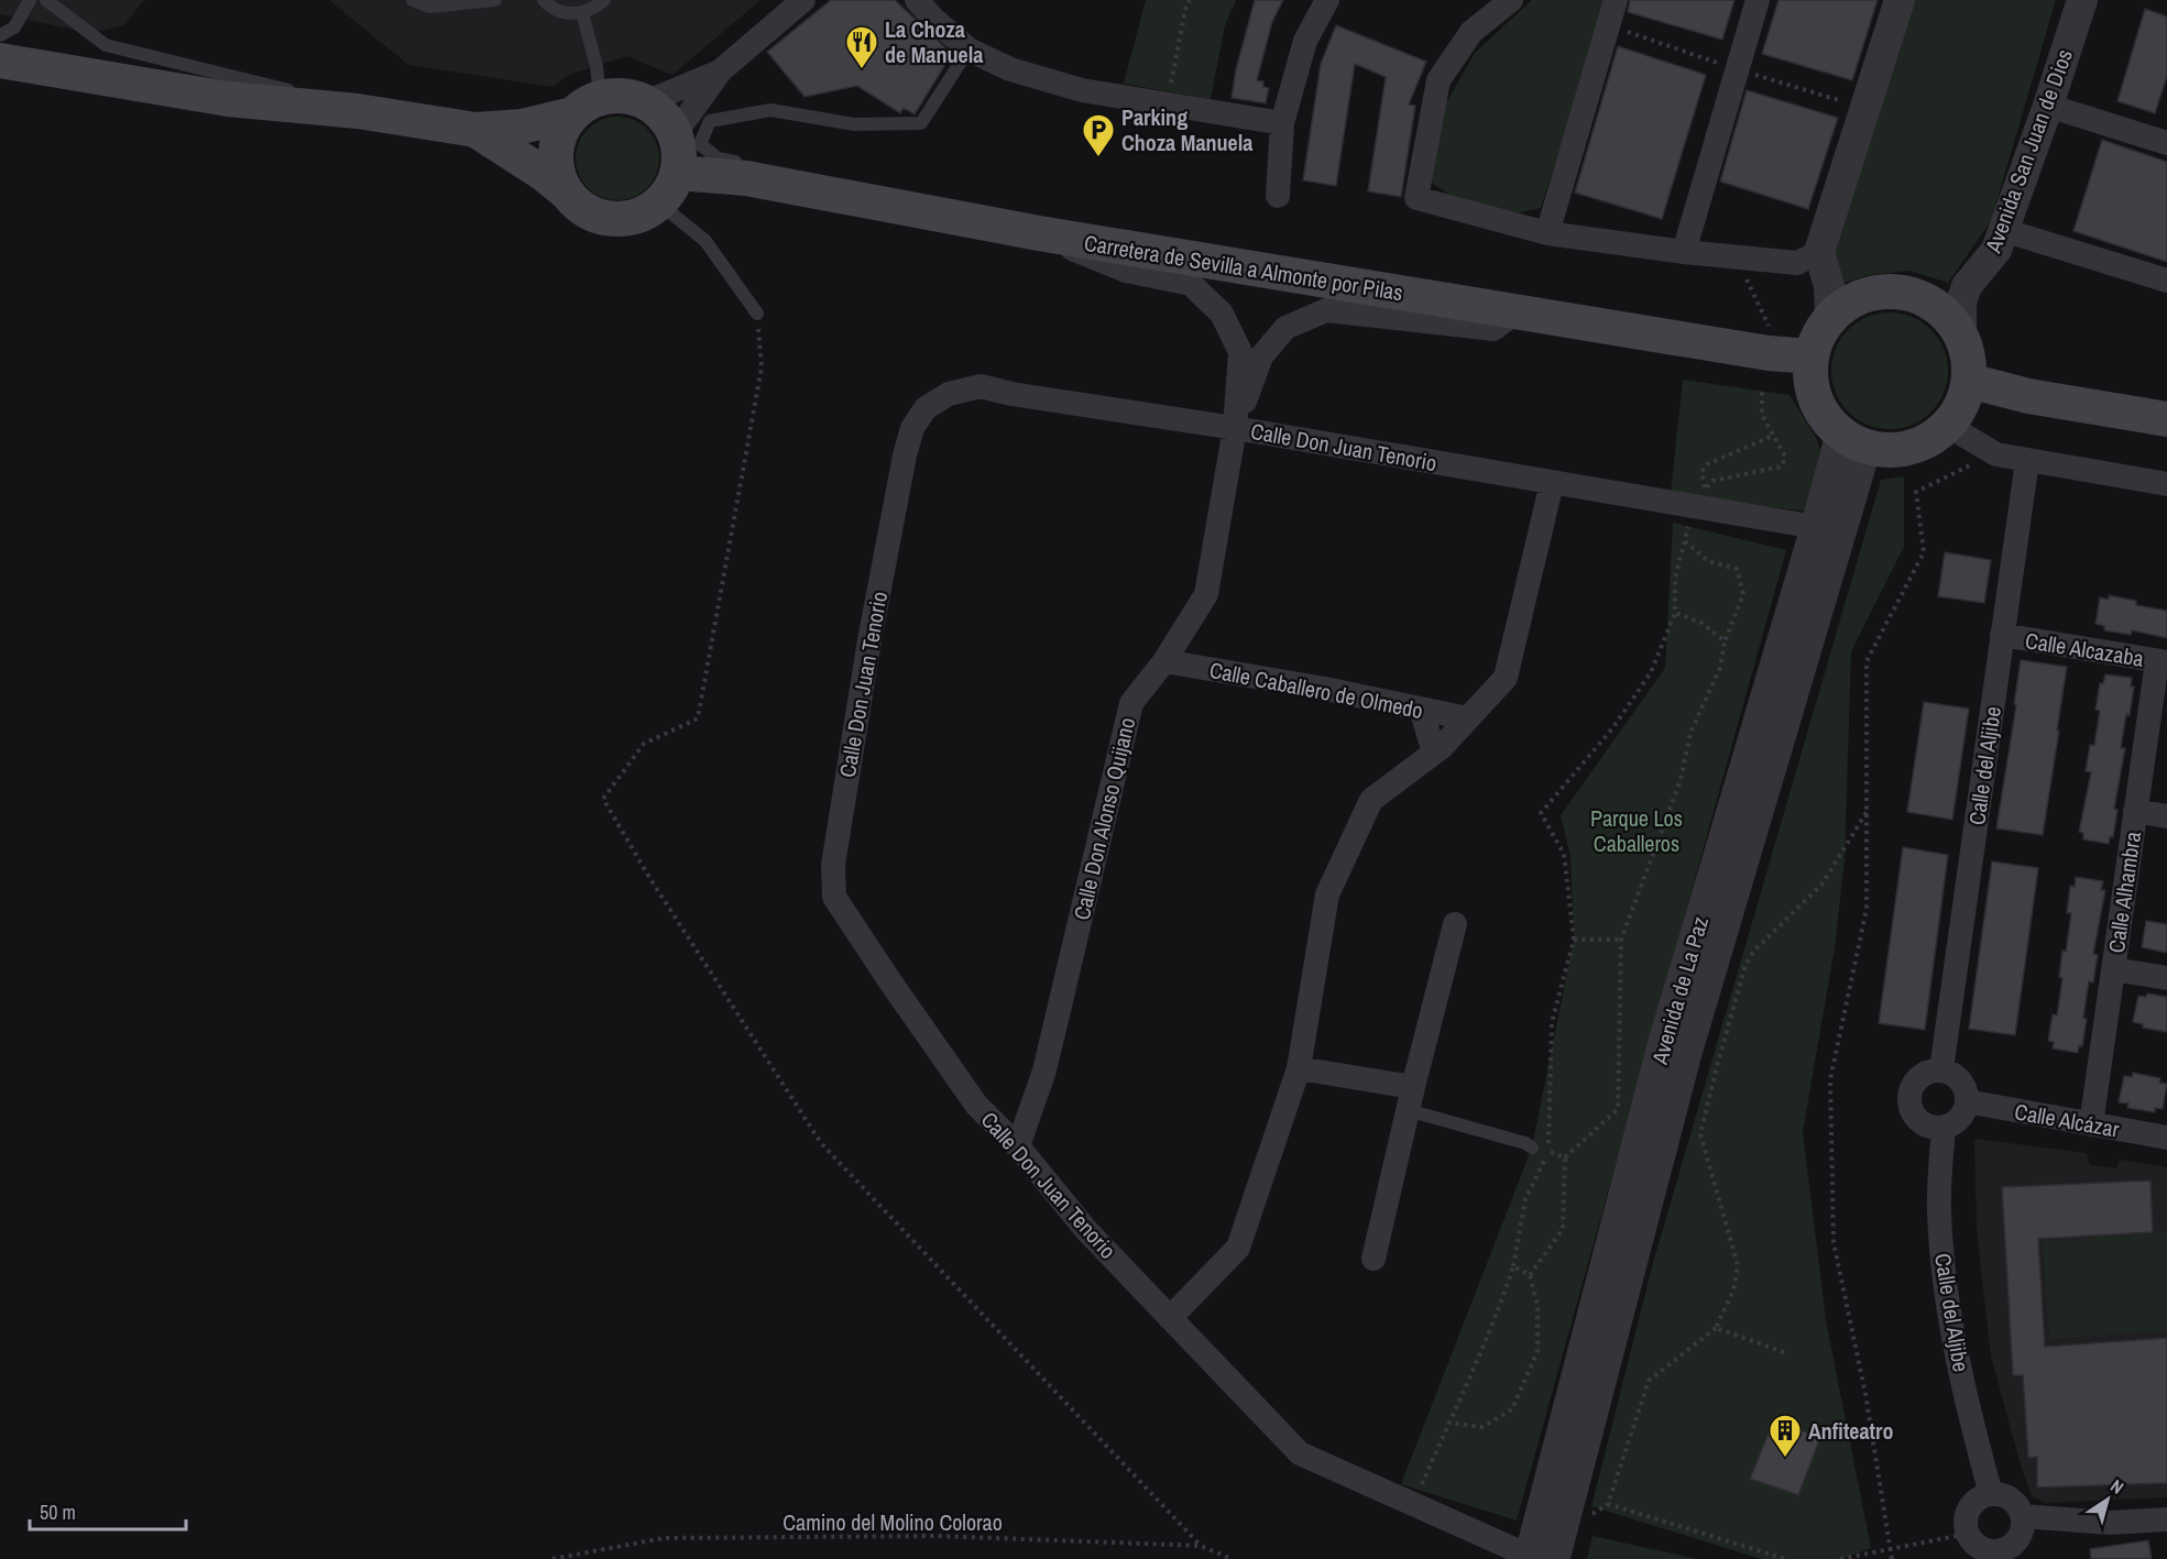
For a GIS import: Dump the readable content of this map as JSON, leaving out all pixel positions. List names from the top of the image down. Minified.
{"streets":{"main road":["Carretera de Sevilla a Almonte por Pilas"],"street":["Avenida San Juan de Dios","Calle Don Juan Tenorio","Calle Alcazaba","Calle Caballero de Olmedo","Calle del Aljibe","Calle Don Alonso Quijano","Calle Alhambra","Avenida de La Paz","Calle Alcázar"],"path":["Camino del Molino Colorao"]},"crossings":[["Avenida San Juan de Dios","Carretera de Sevilla a Almonte por Pilas"],["Avenida San Juan de Dios","Avenida de La Paz"],["Carretera de Sevilla a Almonte por Pilas","Avenida de La Paz"],["Calle Don Juan Tenorio","Calle Don Alonso Quijano"],["Calle Don Juan Tenorio","Avenida de La Paz"],["Calle Alcazaba","Calle del Aljibe"],["Calle Alcazaba","Calle Alhambra"],["Calle Caballero de Olmedo","Calle Don Alonso Quijano"],["Calle del Aljibe","Calle Alcázar"],["Calle Alhambra","Calle Alcázar"]],"parks":["Parque Los Caballeros"],"places":{"restaurant":["La Choza de Manuela"],"parking":["Parking Choza Manuela"],"building":["Anfiteatro"]},"scale_bar":"50 m","north":"top right"}
